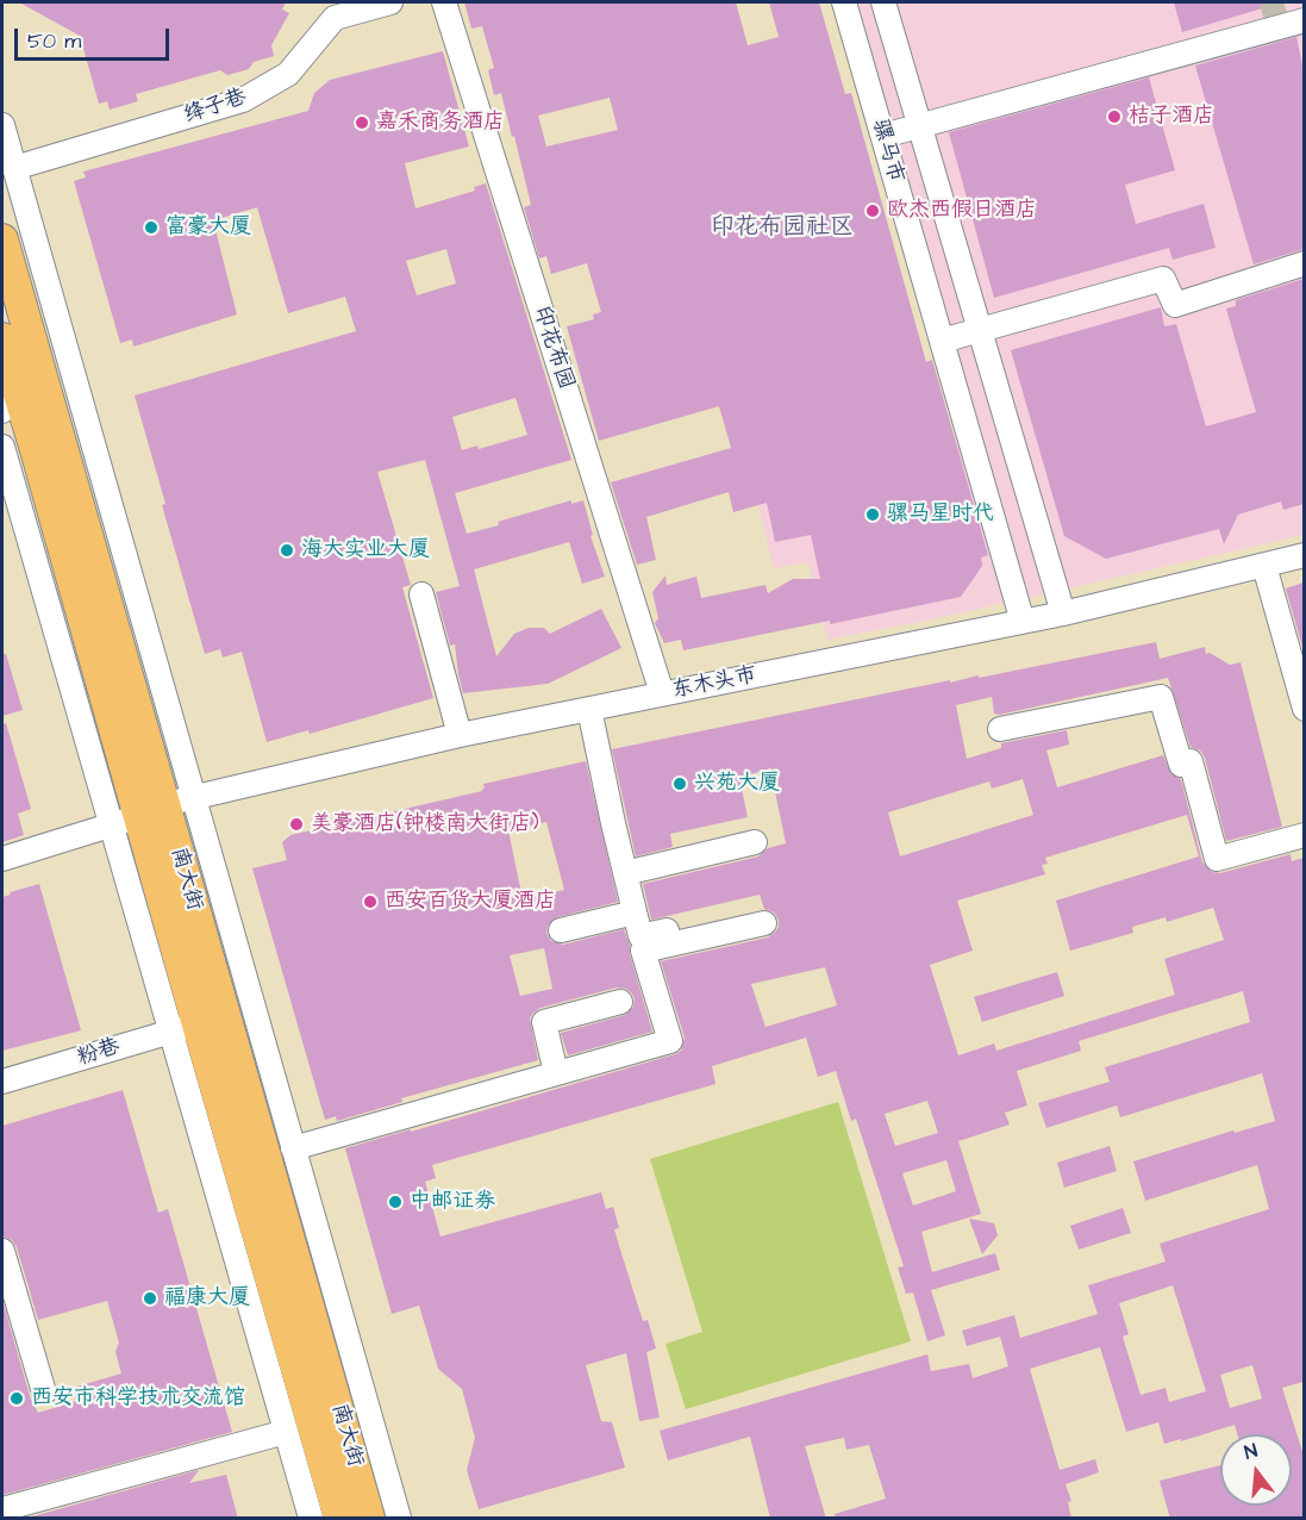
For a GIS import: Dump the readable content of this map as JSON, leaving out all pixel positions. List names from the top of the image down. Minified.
{"streets":{"main road":["南大街"],"street":["绛子巷","骡马市","印花布园","东木头市","粉巷"]},"crossings":[["骡马市","东木头市"],["印花布园","东木头市"],["东木头市","南大街"],["南大街","粉巷"]],"districts":["印花布园社区"],"places":["桔子酒店","嘉禾商务酒店","欧杰西假日酒店","富豪大厦","骡马星时代","海大实业大厦","兴苑大厦","美豪酒店(钟楼南大街店)","西安百货大厦酒店","中邮证券","福康大厦","西安市科学技术交流馆"],"scale_bar":"50 m","north":"top"}
